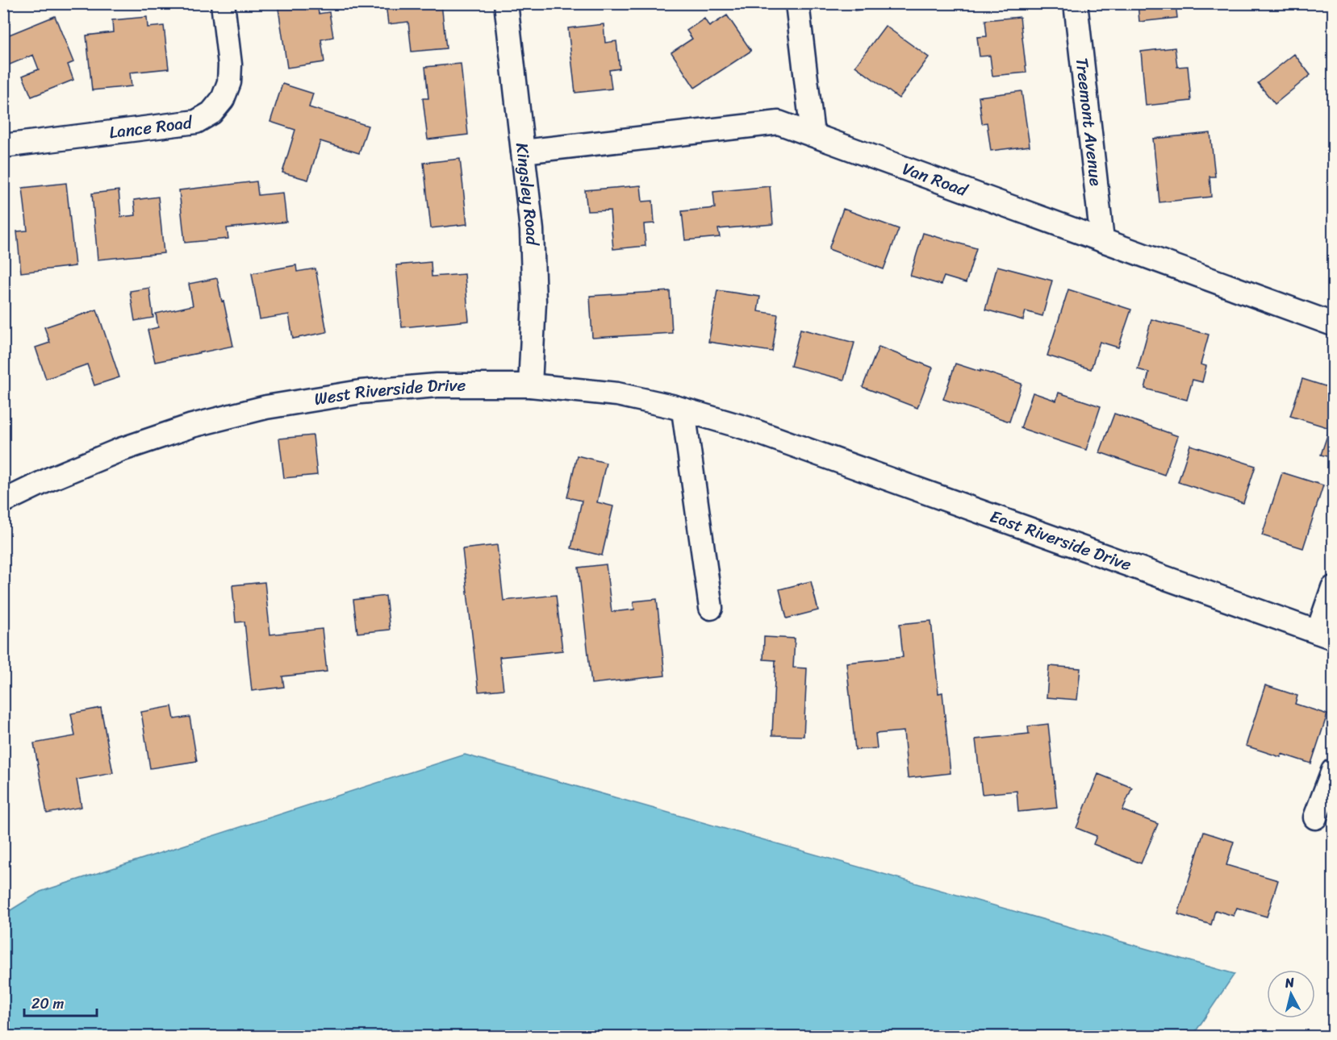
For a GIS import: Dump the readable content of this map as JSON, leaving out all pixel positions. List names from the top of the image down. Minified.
{"streets":{"street":["Treemont Avenue","Lance Road","Van Road","Kingsley Road","West Riverside Drive","East Riverside Drive"]},"crossings":[["Treemont Avenue","Van Road"],["Van Road","Kingsley Road"],["Kingsley Road","West Riverside Drive"],["West Riverside Drive","East Riverside Drive"]],"scale_bar":"20 m","north":"top"}
